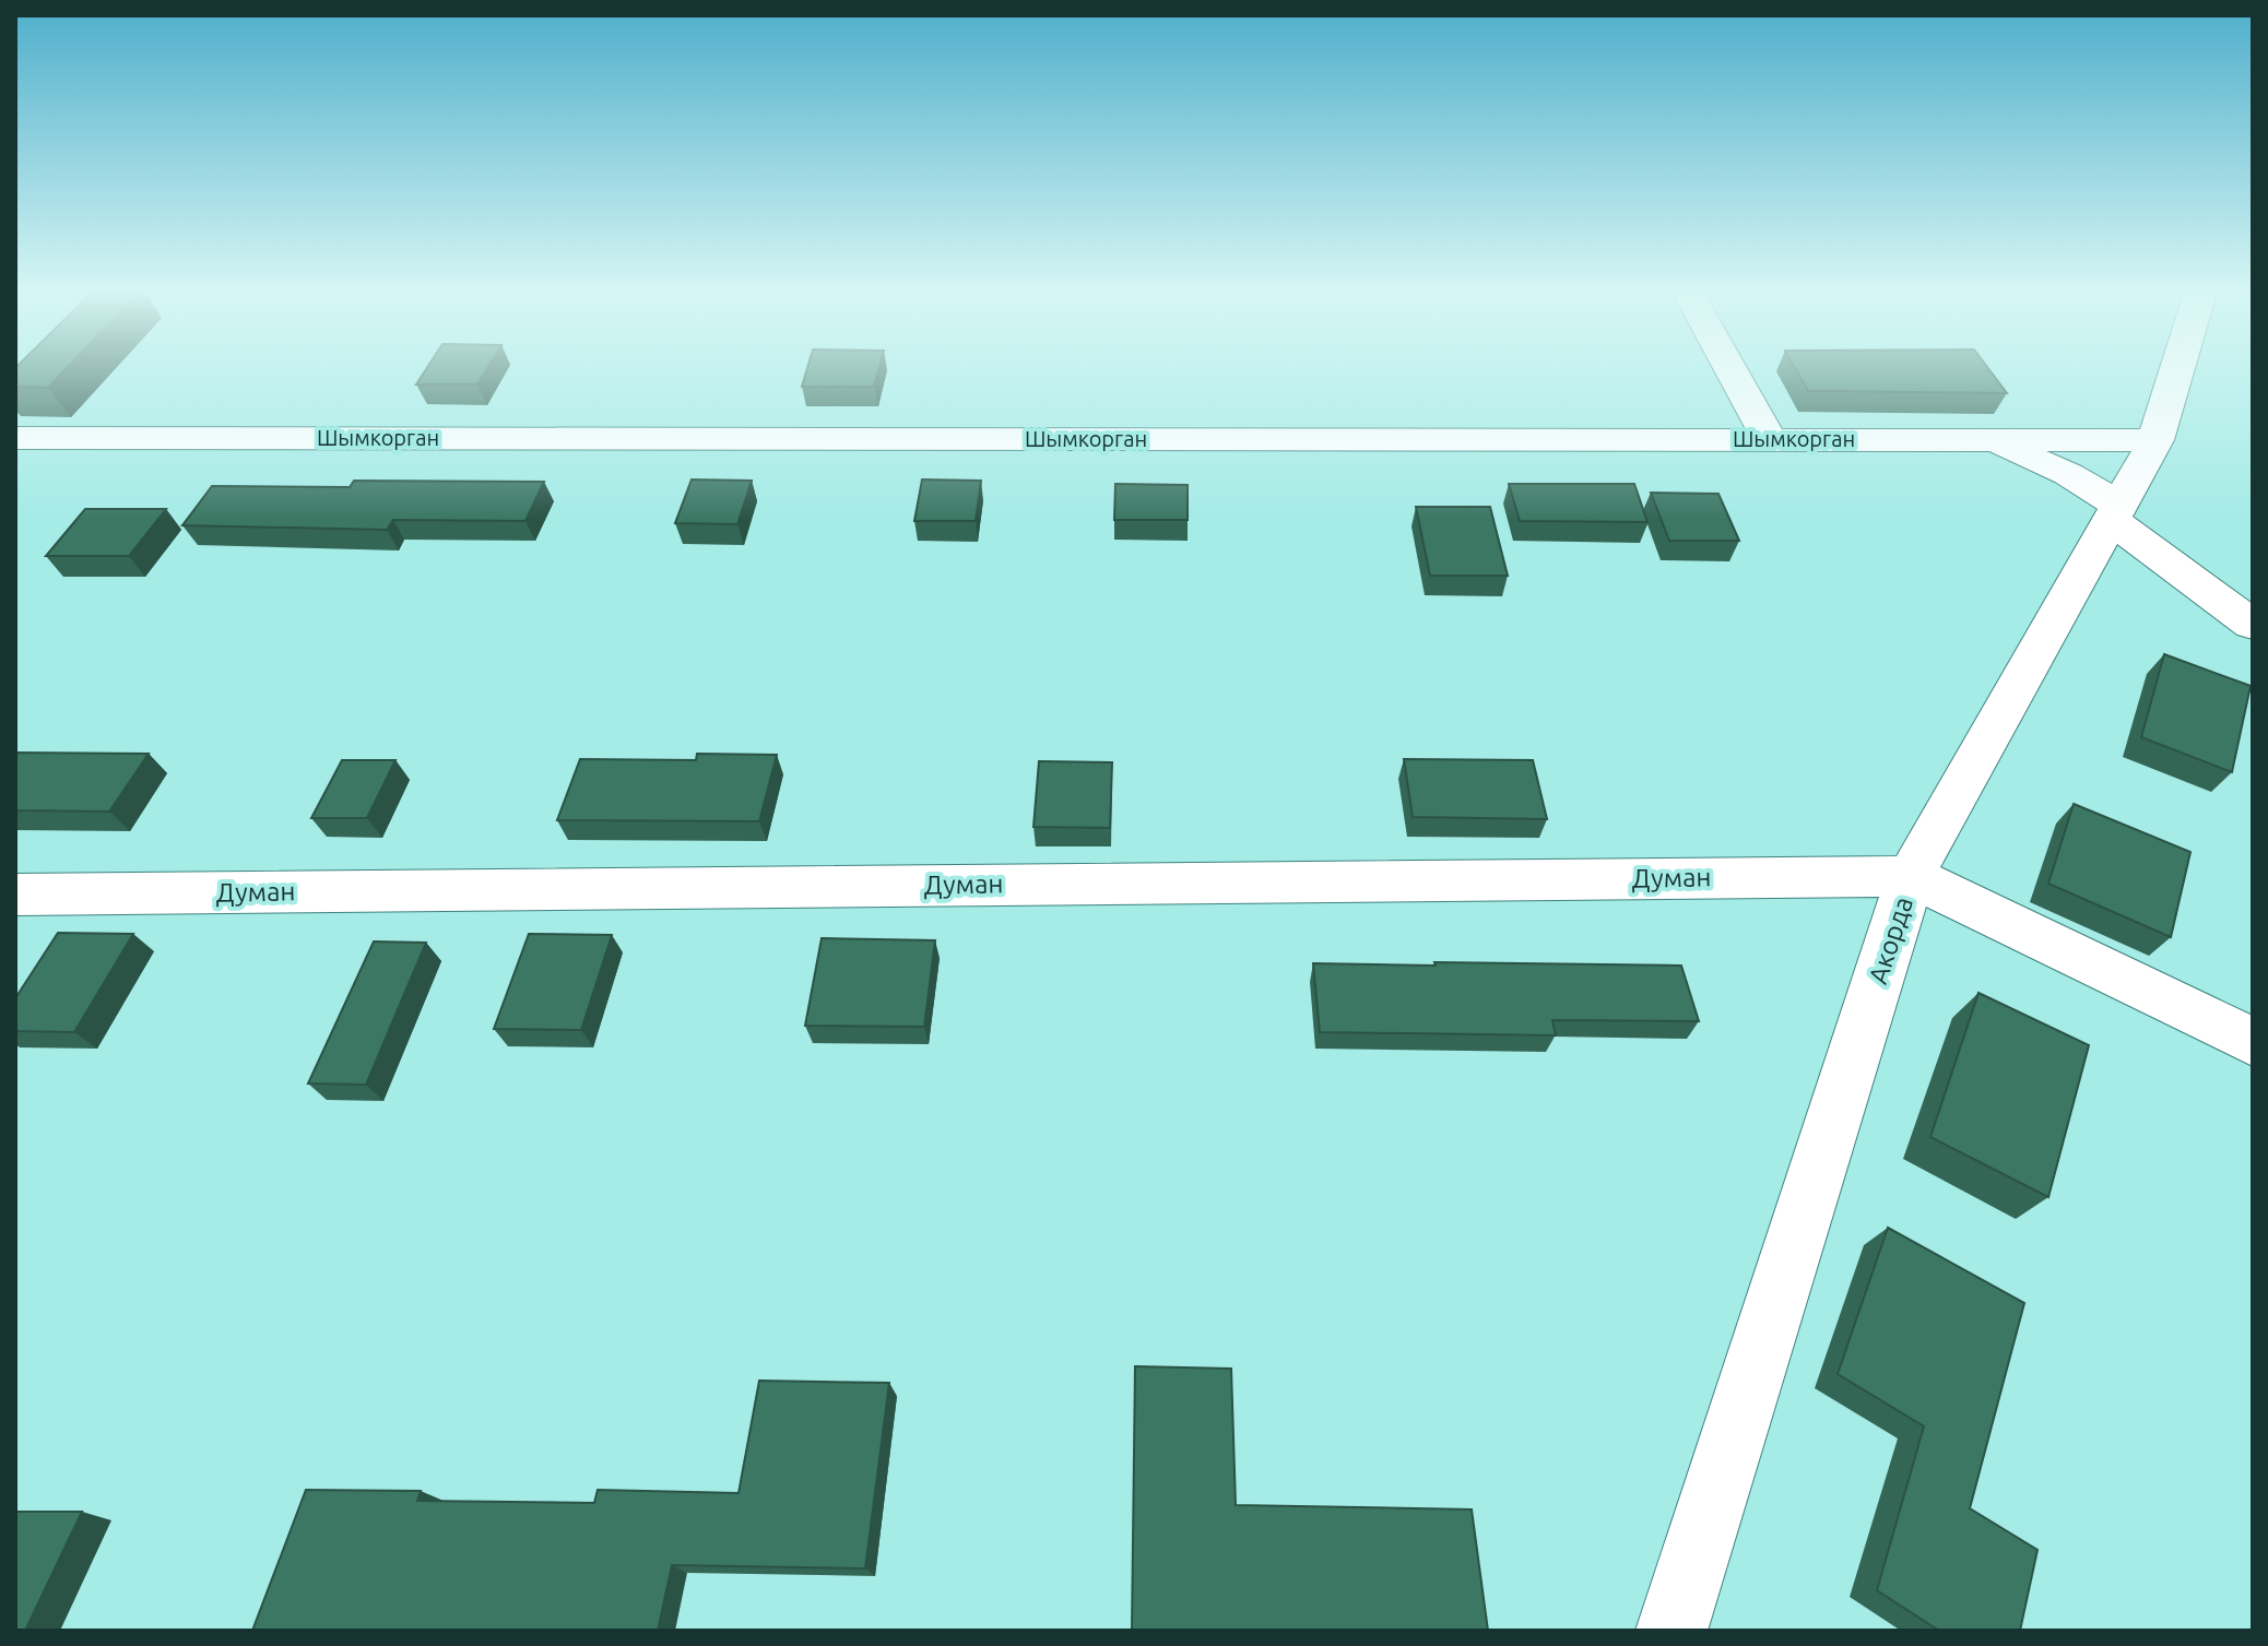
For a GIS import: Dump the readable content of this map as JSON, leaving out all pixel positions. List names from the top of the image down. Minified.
{"streets":{"street":["Шымкорган","Думан","Акорда"]},"crossings":[["Шымкорган","Акорда"],["Думан","Акорда"]]}
